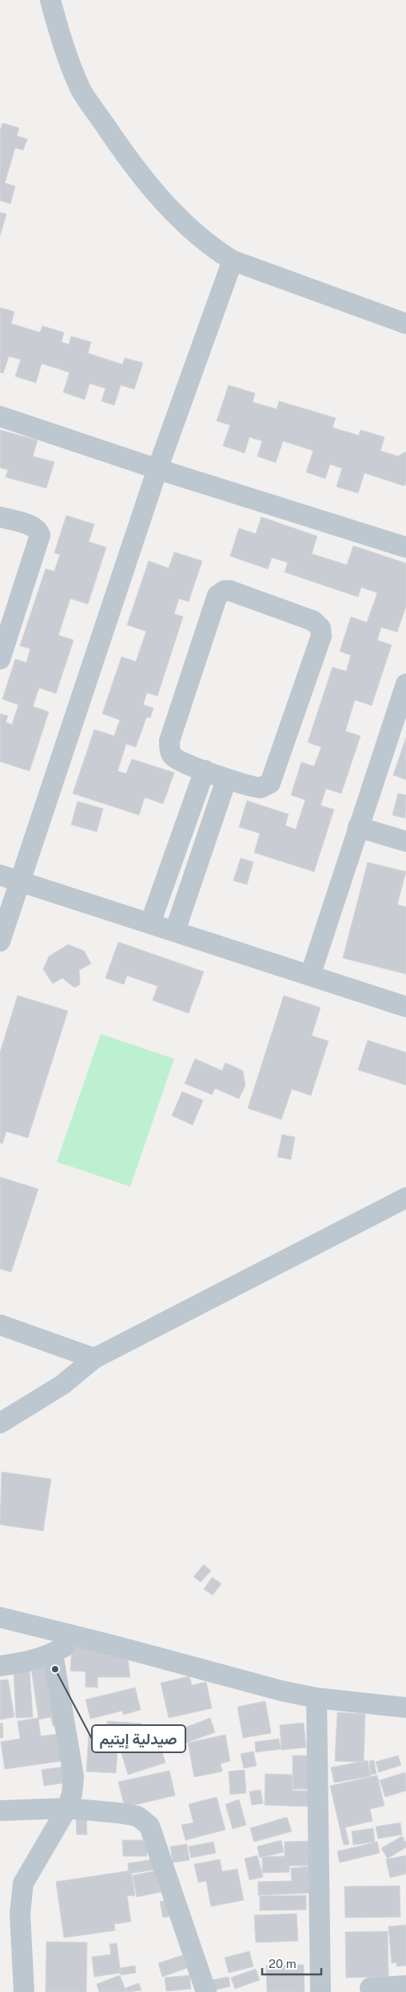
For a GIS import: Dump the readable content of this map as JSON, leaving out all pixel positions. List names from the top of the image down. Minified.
{"places":["صيدلية إيتيم"],"scale_bar":"20 m"}
